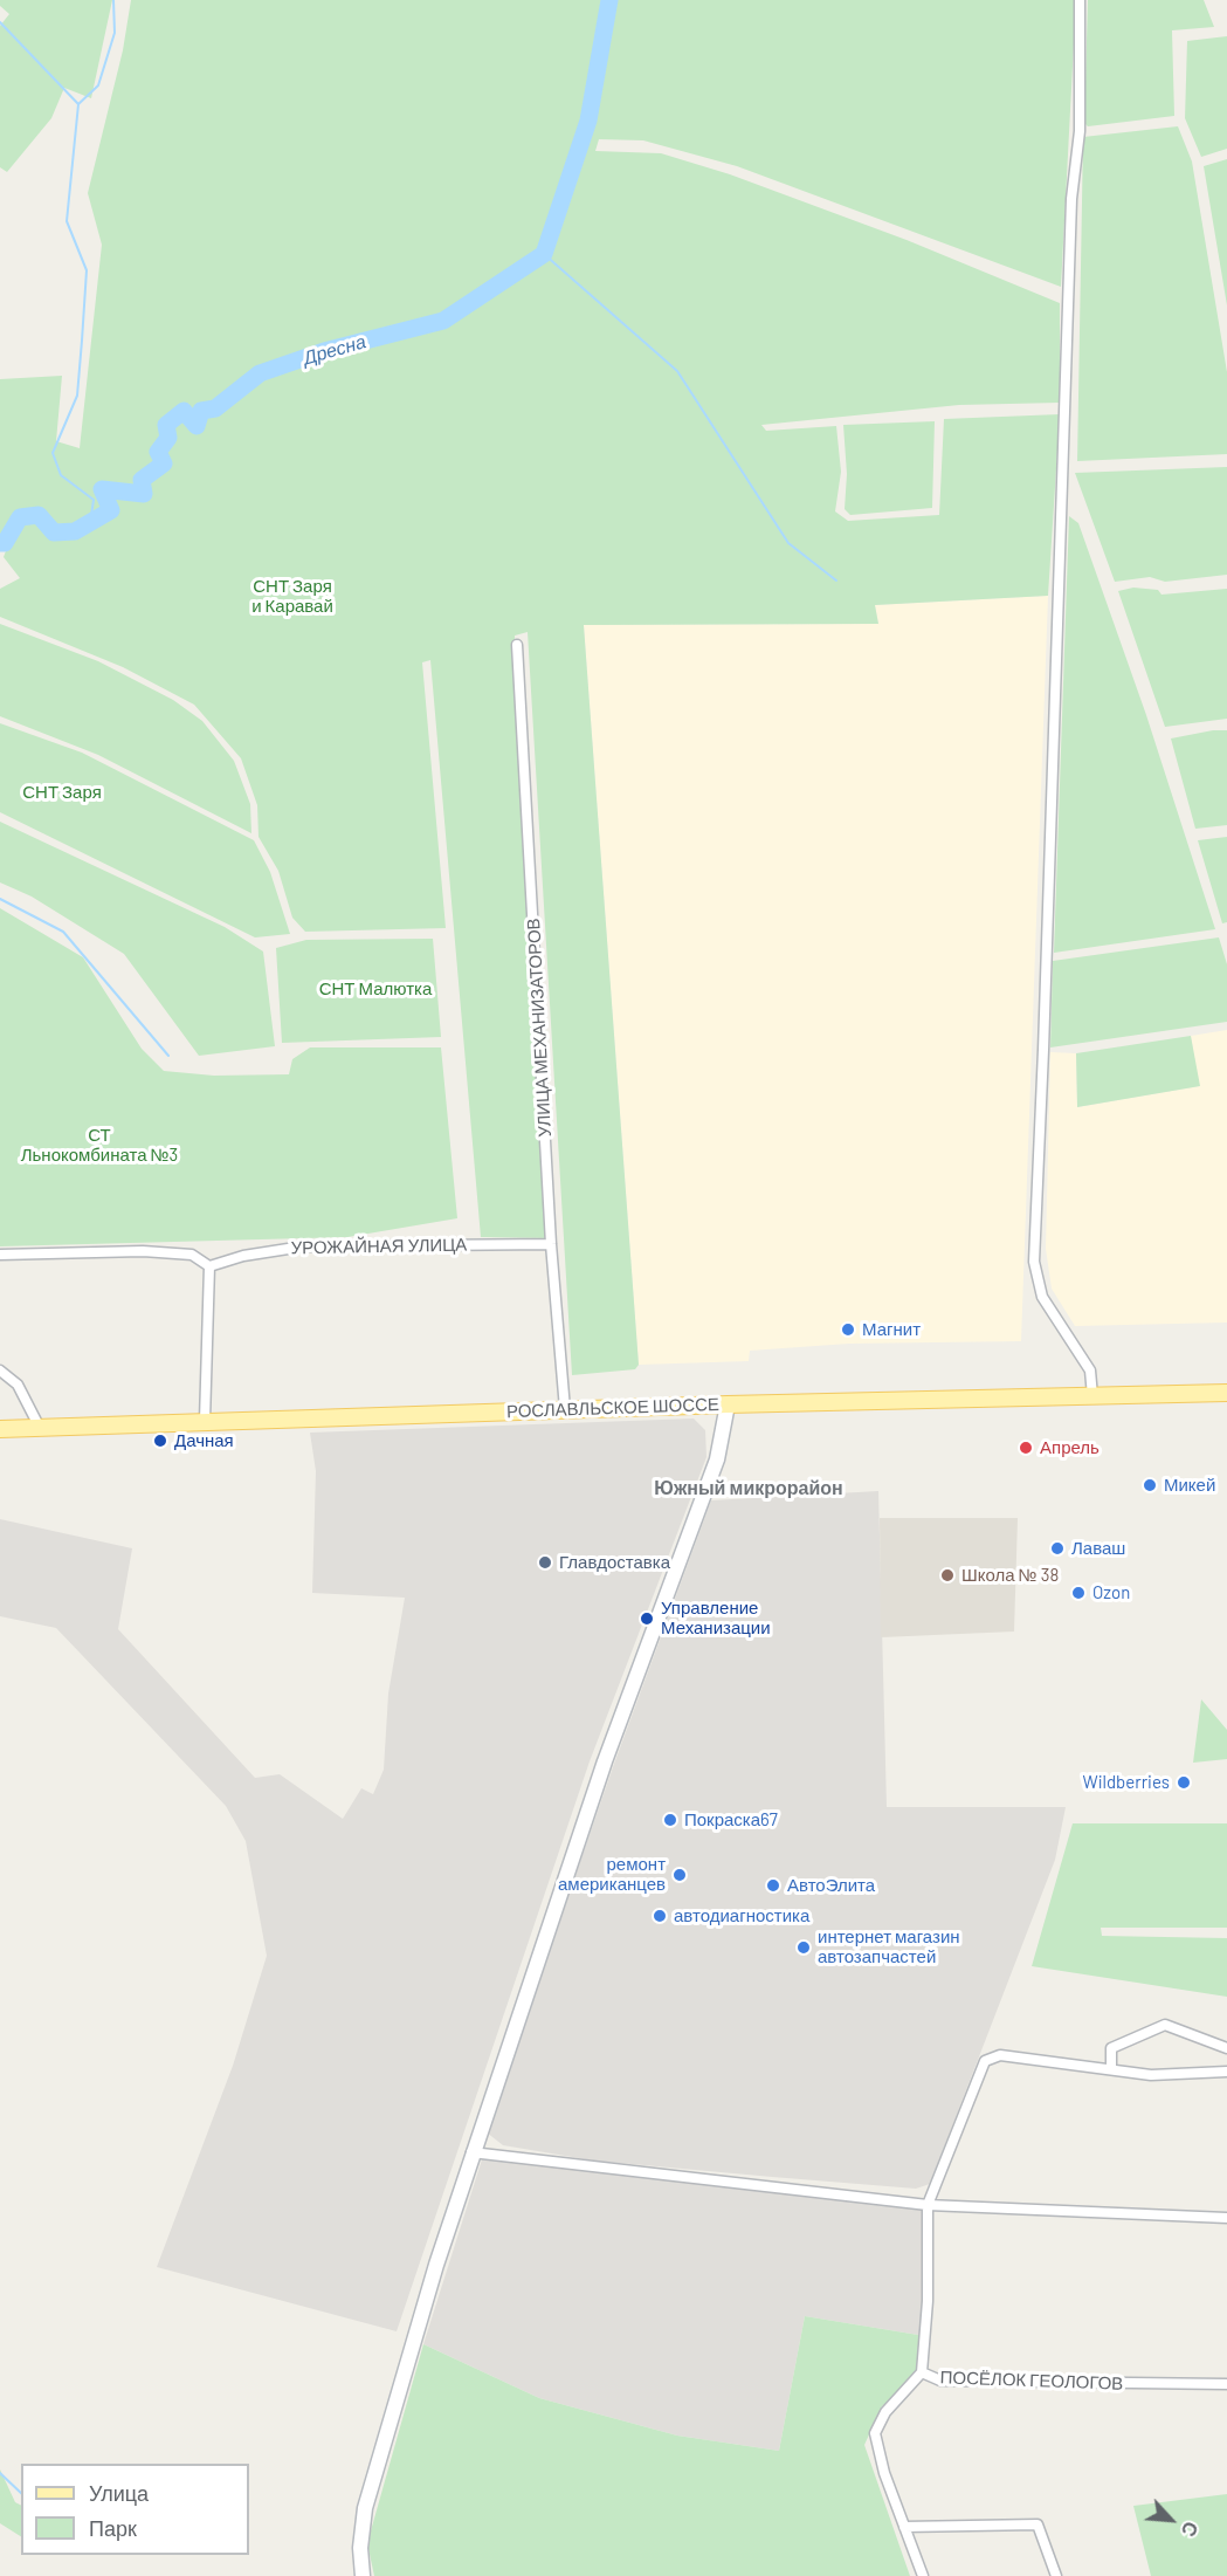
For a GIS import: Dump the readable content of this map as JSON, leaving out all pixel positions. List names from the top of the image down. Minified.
{"streets":{"main road":["РОСЛАВЛЬСКОЕ ШОССЕ"],"street":["УЛИЦА МЕХАНИЗАТОРОВ","УРОЖАЙНАЯ УЛИЦА","ПОСЁЛОК ГЕОЛОГОВ"]},"crossings":[["УЛИЦА МЕХАНИЗАТОРОВ","УРОЖАЙНАЯ УЛИЦА"],["УЛИЦА МЕХАНИЗАТОРОВ","РОСЛАВЛЬСКОЕ ШОССЕ"]],"districts":["Южный микрорайон"],"water":["Дресна"],"parks":["СНТ Заря и Каравай","СНТ Заря","СНТ Малютка","СТ Льнокомбината №3"],"places":["Магнит","Дачная","Апрель","Микей","Лаваш","Главдоставка","Школа № 38","Ozon","Управление Механизации","Wildberries","Покраска67","ремонт американцев","АвтоЭлита","автодиагностика","интернет магазин автозапчастей"],"legend":["Улица","Парк"],"north":"bottom right"}
